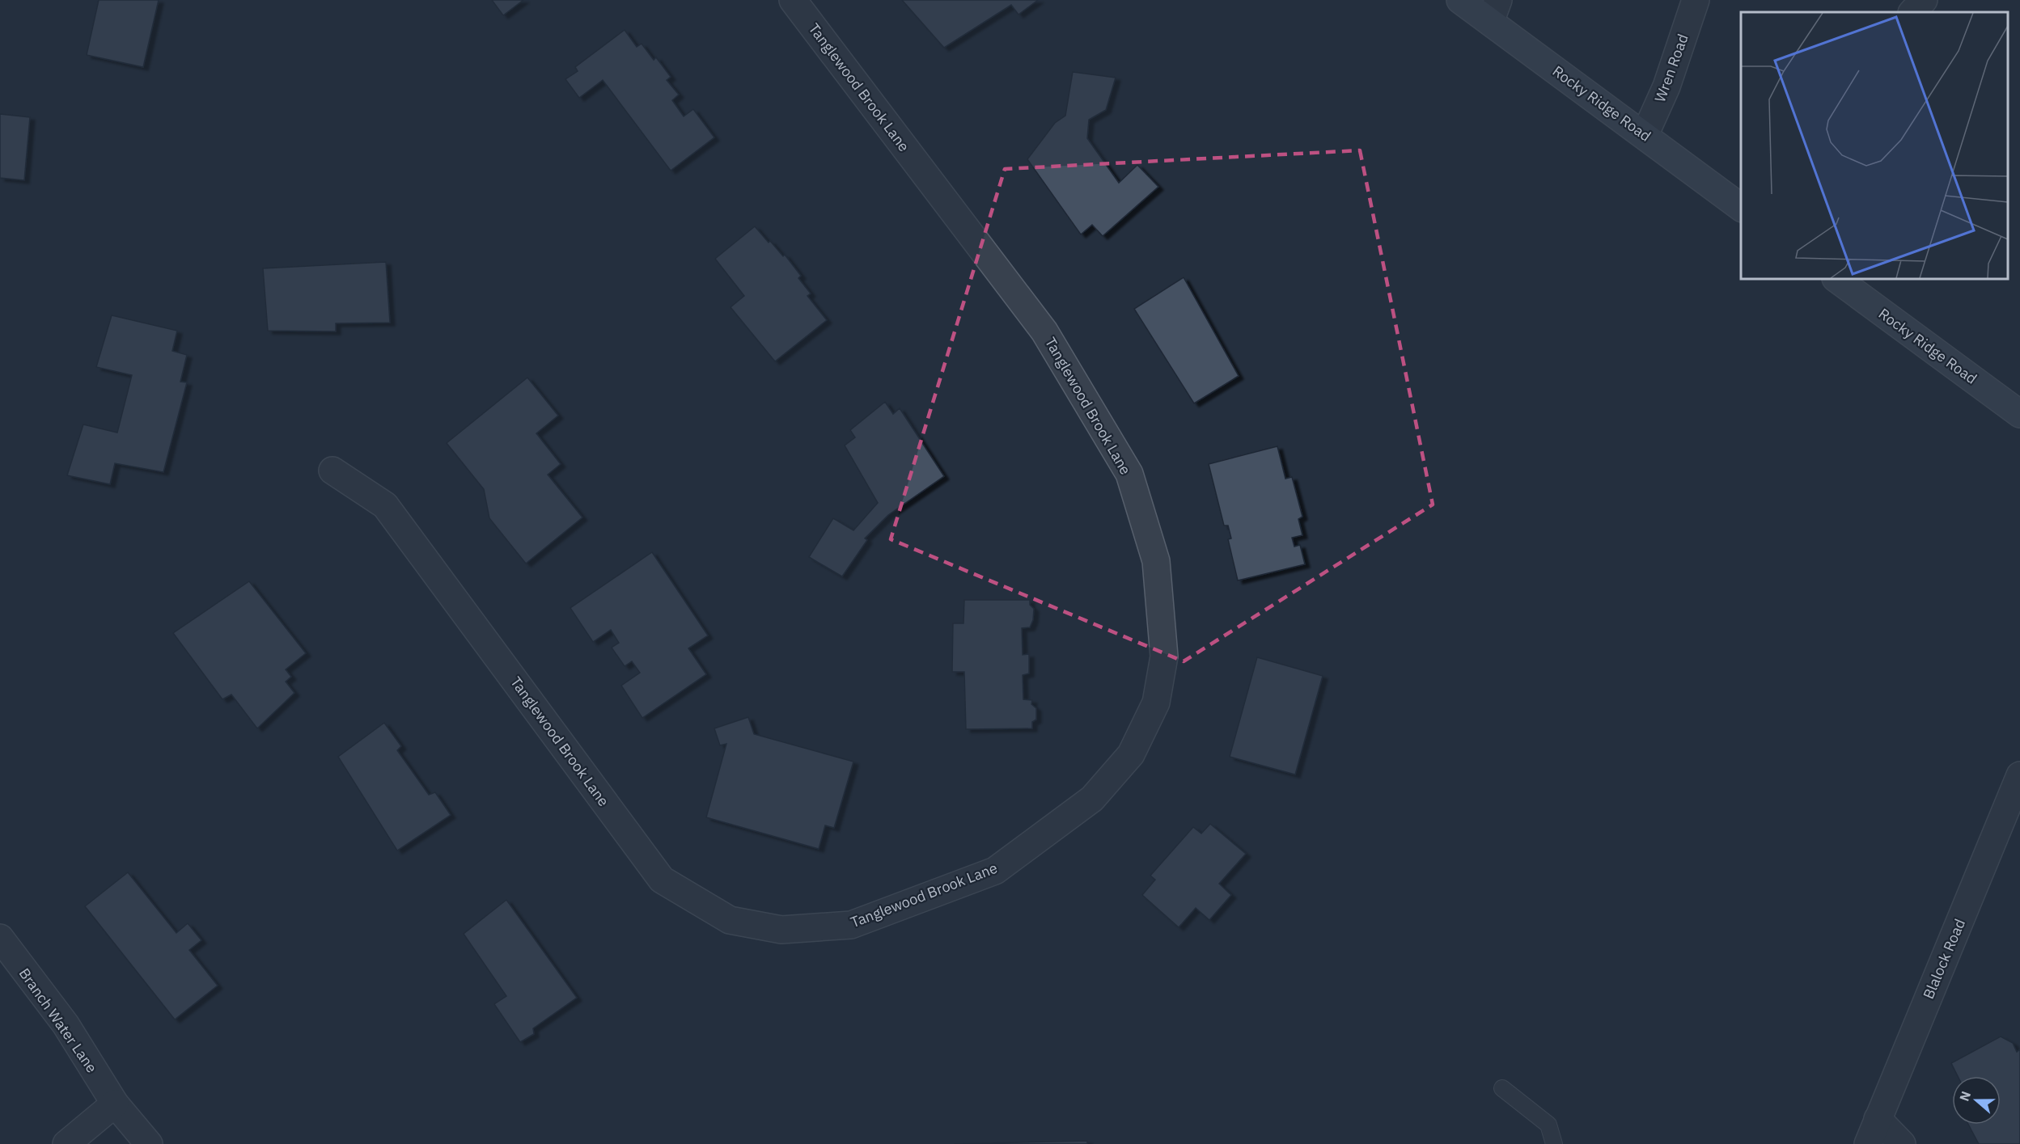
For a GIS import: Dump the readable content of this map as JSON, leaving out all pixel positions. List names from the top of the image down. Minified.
{"streets":{"main road":["Rocky Ridge Road"],"street":["Wren Road","Tanglewood Brook Lane","Blalock Road","Branch Water Lane"]},"crossings":[["Wren Road","Rocky Ridge Road"]],"north":"left"}
